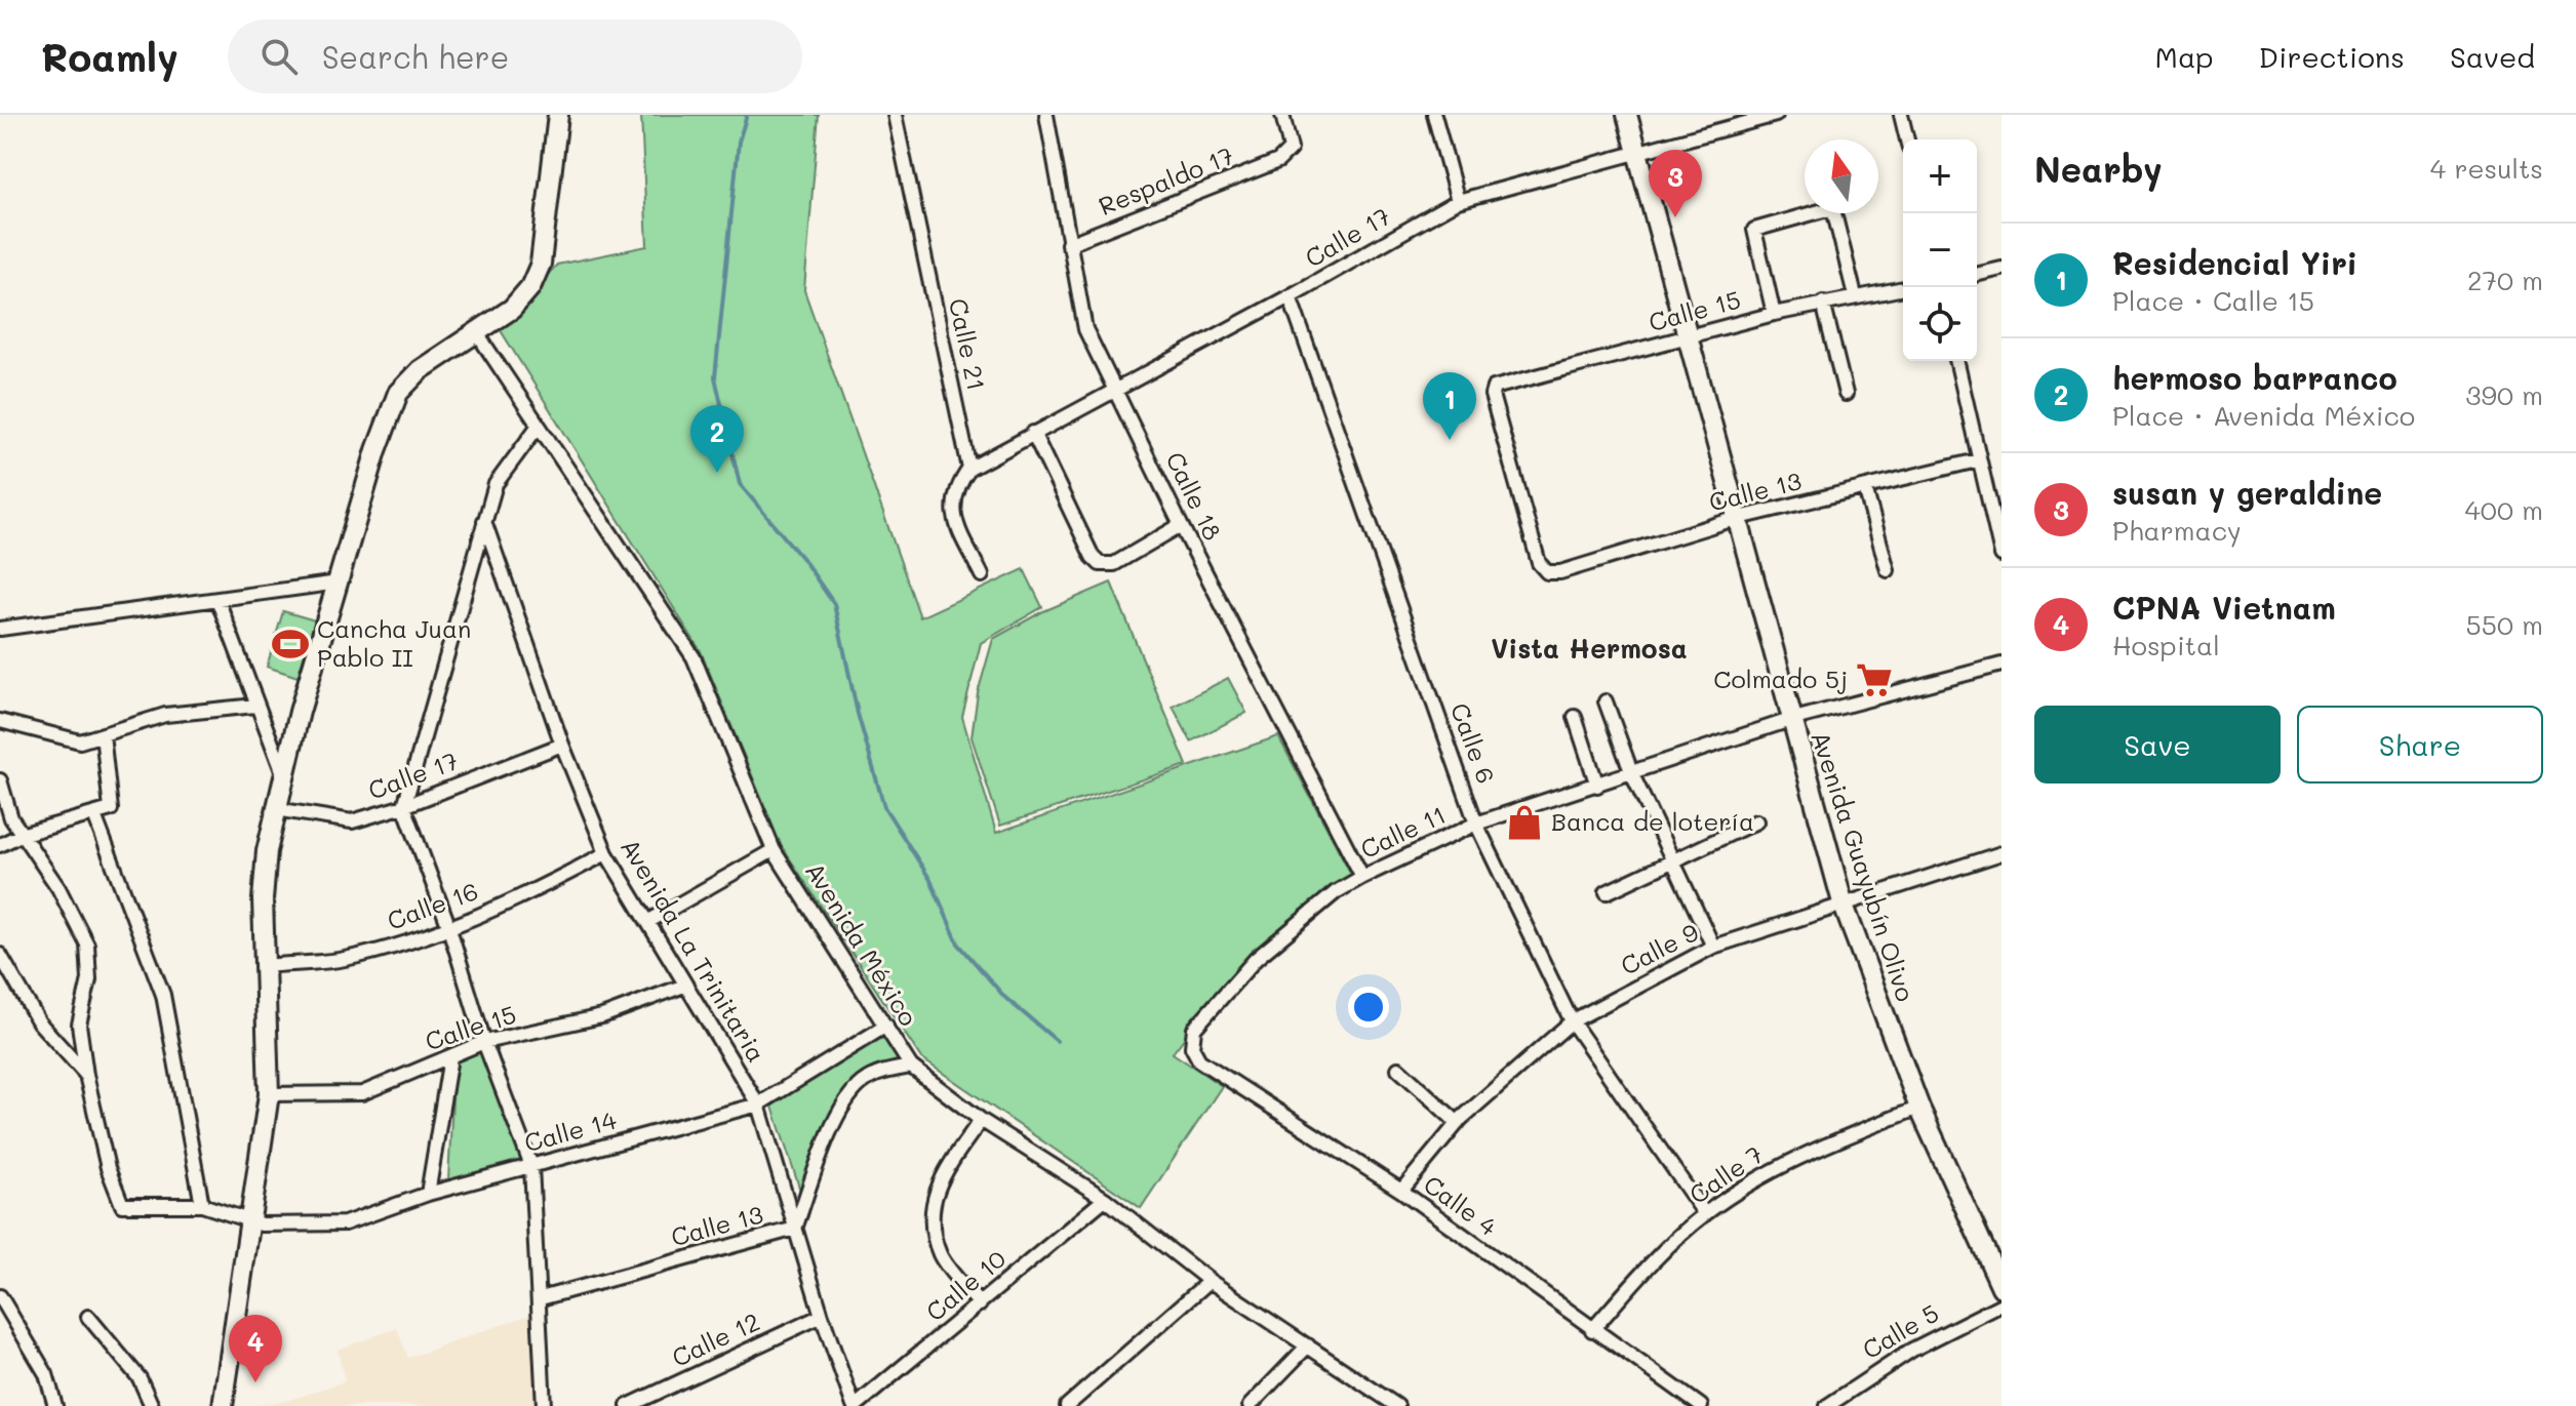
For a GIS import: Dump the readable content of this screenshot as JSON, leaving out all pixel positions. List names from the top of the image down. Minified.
{"streets":{"main road":["Avenida Guayubín Olivo"],"street":["Respaldo 17","Calle 17","Calle 15","Calle 21","Calle 13","Calle 18","Calle 6","Calle 11","Calle 16","Avenida México","Calle 9","Avenida La Trinitaria","Calle 14","Calle 7","Calle 4","Calle 10","Calle 5","Calle 12"]},"crossings":[["Respaldo 17","Calle 18"],["Calle 17","Calle 21"],["Calle 17","Calle 18"],["Calle 17","Calle 6"],["Calle 17","Avenida Guayubín Olivo"],["Calle 17","Avenida La Trinitaria"],["Calle 15","Calle 13"],["Calle 15","Avenida Guayubín Olivo"],["Calle 15","Avenida La Trinitaria"],["Calle 13","Avenida Guayubín Olivo"],["Calle 13","Avenida México"],["Calle 13","Avenida La Trinitaria"],["Calle 18","Calle 11"],["Calle 6","Calle 11"],["Calle 6","Calle 9"],["Calle 6","Calle 7"],["Calle 11","Avenida Guayubín Olivo"],["Calle 11","Calle 4"],["Avenida Guayubín Olivo","Calle 9"],["Avenida Guayubín Olivo","Calle 7"],["Calle 16","Avenida La Trinitaria"],["Avenida México","Calle 14"],["Avenida México","Calle 10"],["Calle 9","Calle 4"],["Avenida La Trinitaria","Calle 14"],["Avenida La Trinitaria","Calle 10"],["Avenida La Trinitaria","Calle 12"],["Calle 7","Calle 4"]],"districts":["Vista Hermosa"],"places":{"sports":["Cancha Juan Pablo II"],"supermarket":["Colmado 5j"],"shop":["Banca de lotería"]},"north":"top","page":{"header":"Roamly","search":"Search here","nav":["Map","Directions","Saved"],"heading":["Nearby","4 results"],"map_buttons":["+","−"],"pins":["3","1","2","4"],"list":[{"mark":"1","name":"Residencial Yiri","note":"Place · Calle 15","value":"270 m"},{"mark":"2","name":"hermoso barranco","note":"Place · Avenida México","value":"390 m"},{"mark":"3","name":"susan y geraldine","note":"Pharmacy","value":"400 m"},{"mark":"4","name":"CPNA Vietnam","note":"Hospital","value":"550 m"}],"buttons":["Save","Share"]}}
